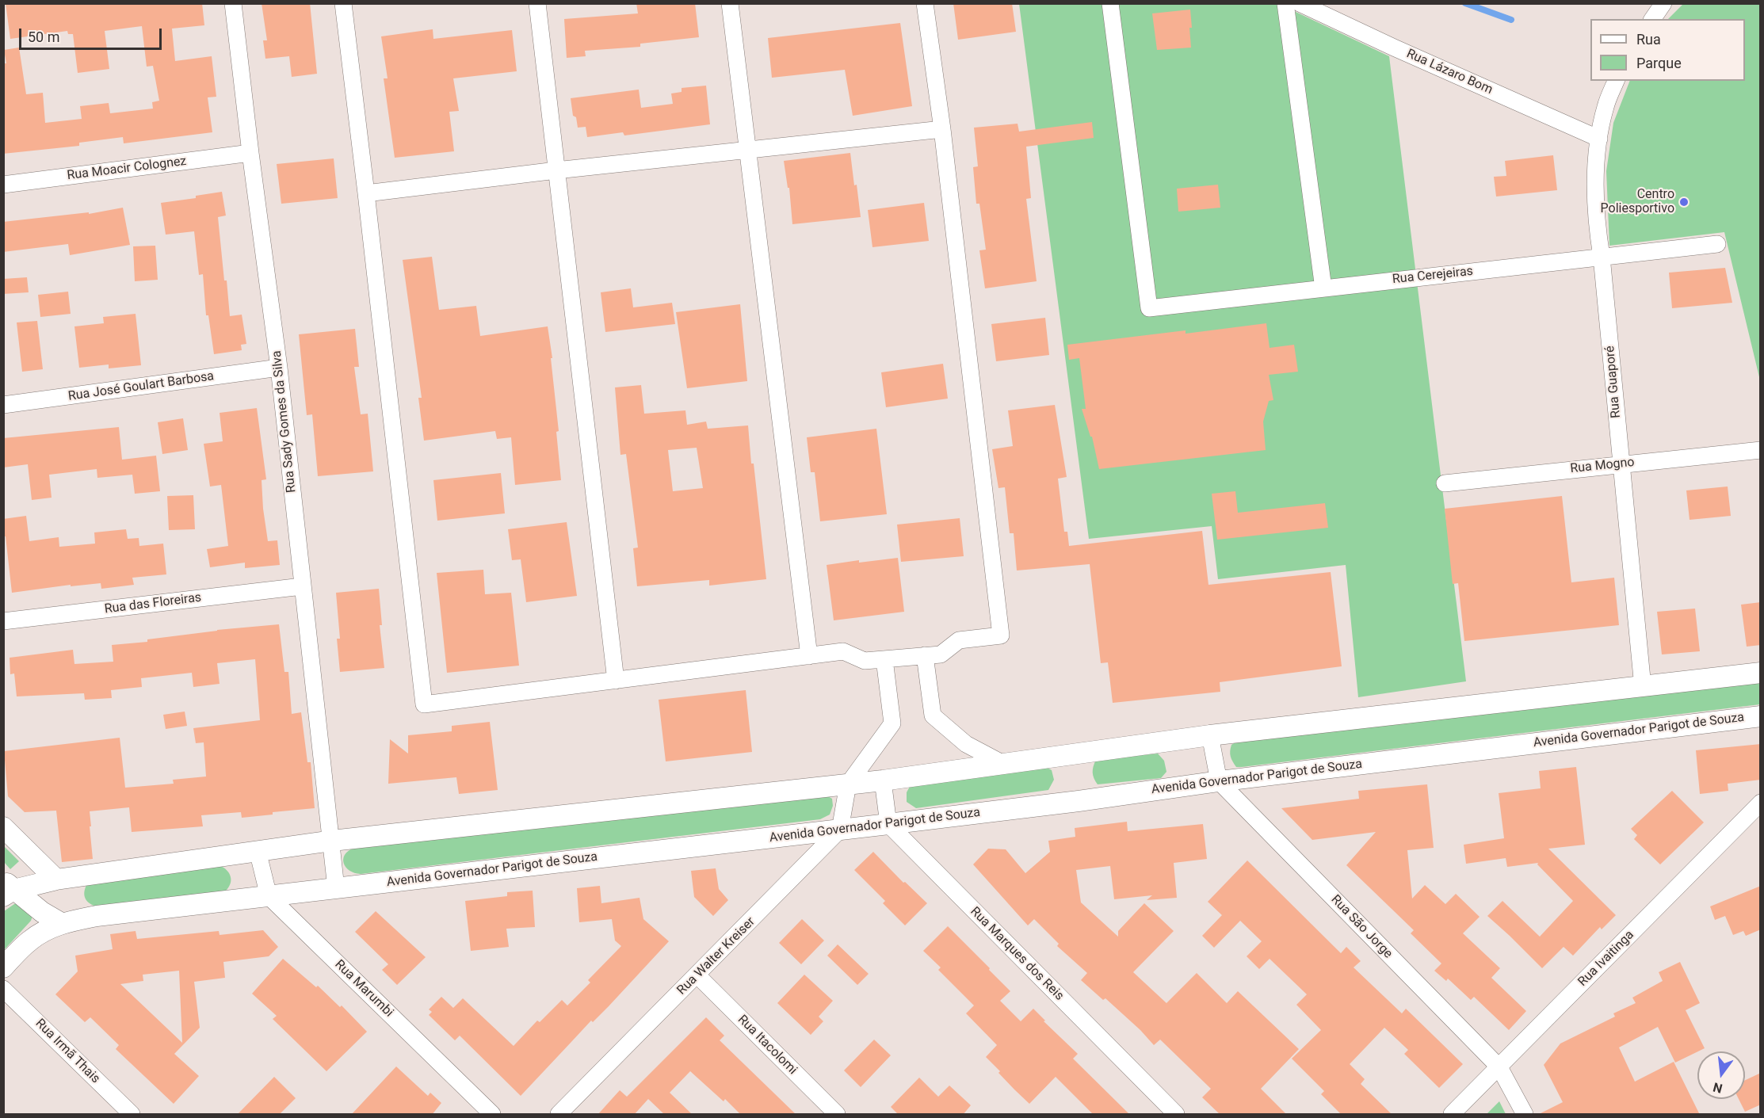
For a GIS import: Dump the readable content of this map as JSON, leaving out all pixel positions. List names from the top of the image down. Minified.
{"streets":{"street":["Rua Lázaro Bom","Rua Moacir Colognez","Rua Cerejeiras","Rua Guaporé","Rua José Goulart Barbosa","Rua Sady Gomes da Silva","Rua Mogno","Rua das Floreiras","Avenida Governador Parigot de Souza","Rua São Jorge","Rua Marques dos Reis","Rua Walter Kreiser","Rua Ivaitinga","Rua Marumbi","Rua Itacolomi","Rua Irmã Thais"]},"crossings":[["Rua Lázaro Bom","Rua Guaporé"],["Rua Moacir Colognez","Rua Sady Gomes da Silva"],["Rua Cerejeiras","Rua Guaporé"],["Rua Guaporé","Rua Mogno"],["Rua José Goulart Barbosa","Rua Sady Gomes da Silva"],["Rua Sady Gomes da Silva","Rua das Floreiras"],["Rua Sady Gomes da Silva","Avenida Governador Parigot de Souza"],["Avenida Governador Parigot de Souza","Rua São Jorge"],["Avenida Governador Parigot de Souza","Rua Marques dos Reis"],["Avenida Governador Parigot de Souza","Rua Walter Kreiser"],["Avenida Governador Parigot de Souza","Rua Marumbi"],["Rua São Jorge","Rua Ivaitinga"],["Rua Walter Kreiser","Rua Itacolomi"]],"places":["Centro Poliesportivo"],"legend":["Rua","Parque"],"scale_bar":"50 m","north":"bottom"}
